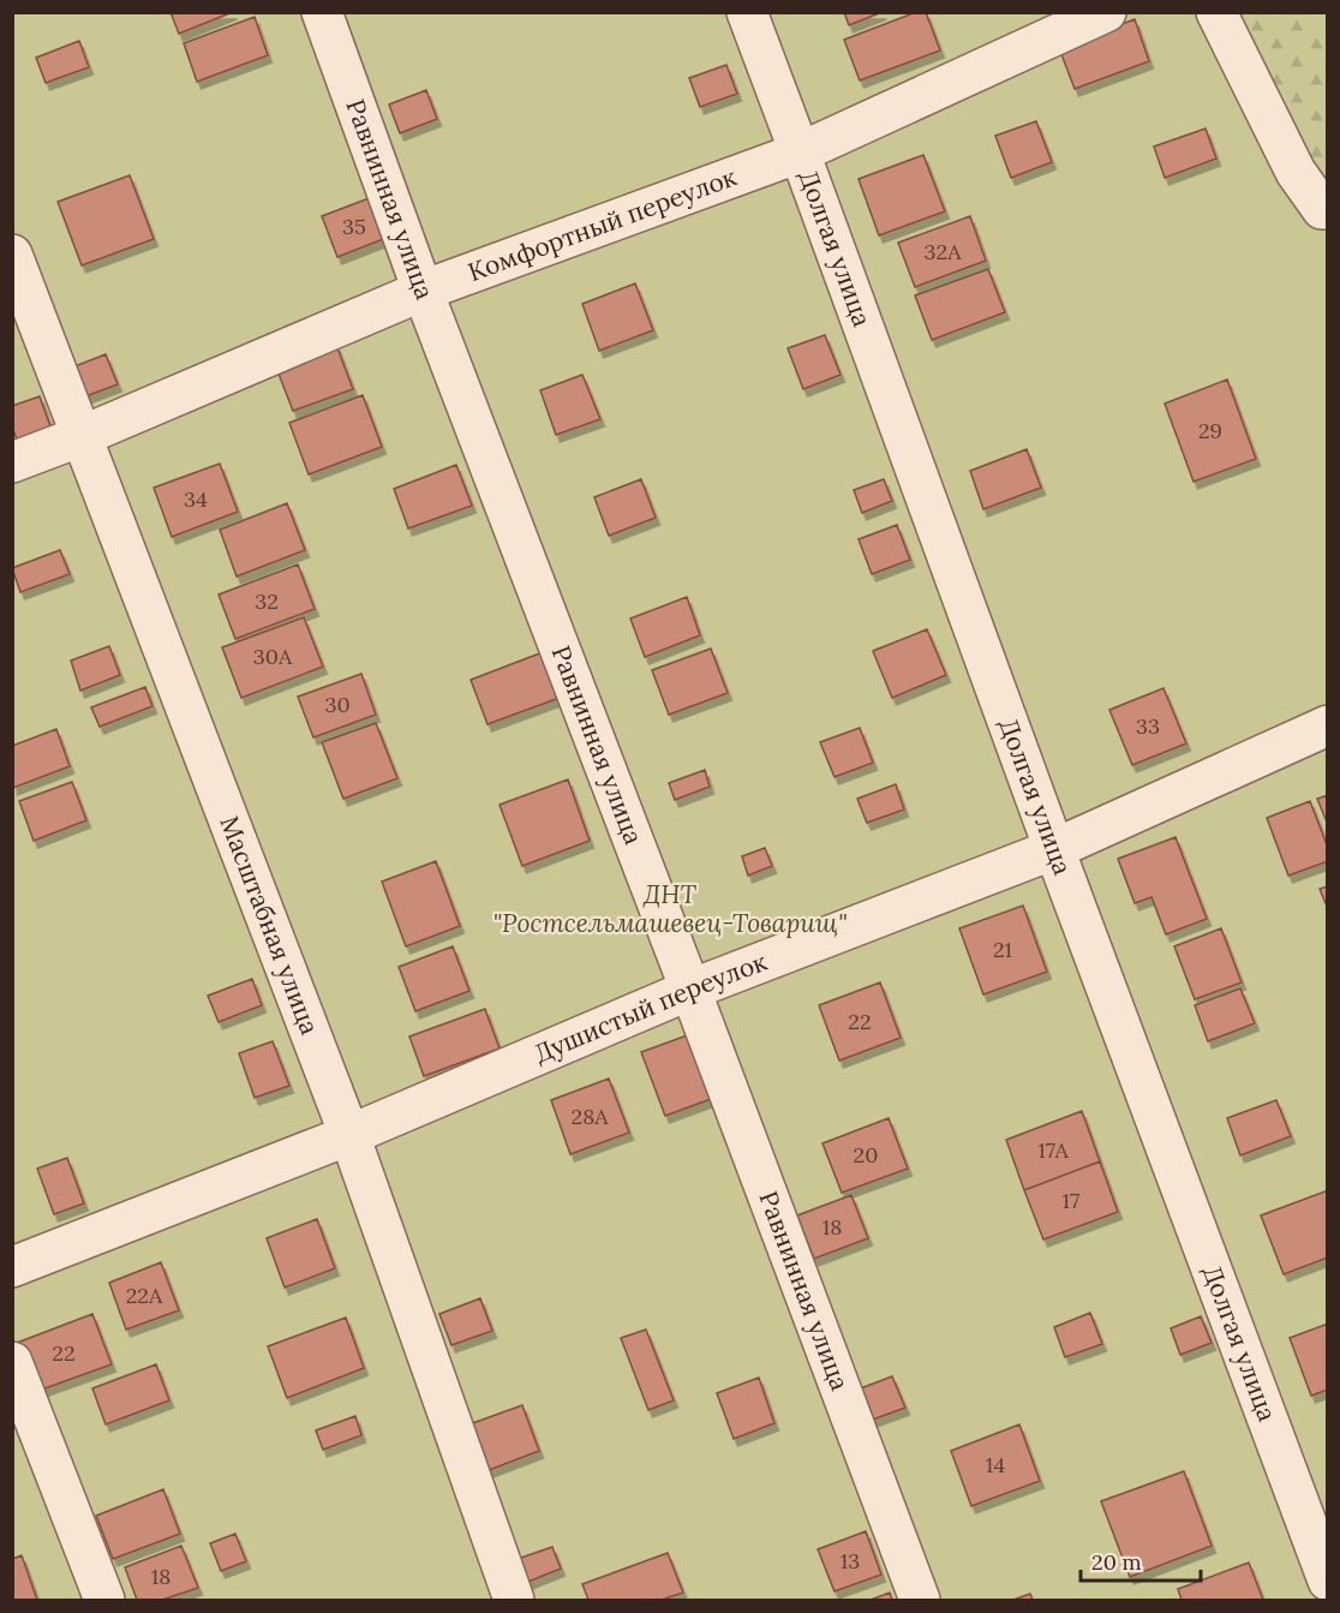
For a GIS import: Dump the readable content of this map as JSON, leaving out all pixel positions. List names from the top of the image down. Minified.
{"streets":{"lane":["Равнинная улица","Комфортный переулок","Долгая улица","Масштабная улица","Душистый переулок"]},"crossings":[["Равнинная улица","Комфортный переулок"],["Равнинная улица","Душистый переулок"],["Комфортный переулок","Долгая улица"],["Комфортный переулок","Масштабная улица"],["Долгая улица","Душистый переулок"],["Масштабная улица","Душистый переулок"]],"parks":["ДНТ \"Ростсельмашевец-Товарищ\""],"house_numbers":["35","32А","29","34","32","30А","30","33","21","22","28А","17А","20","17","18","22А","22","14","13","18"],"scale_bar":"20 m"}
